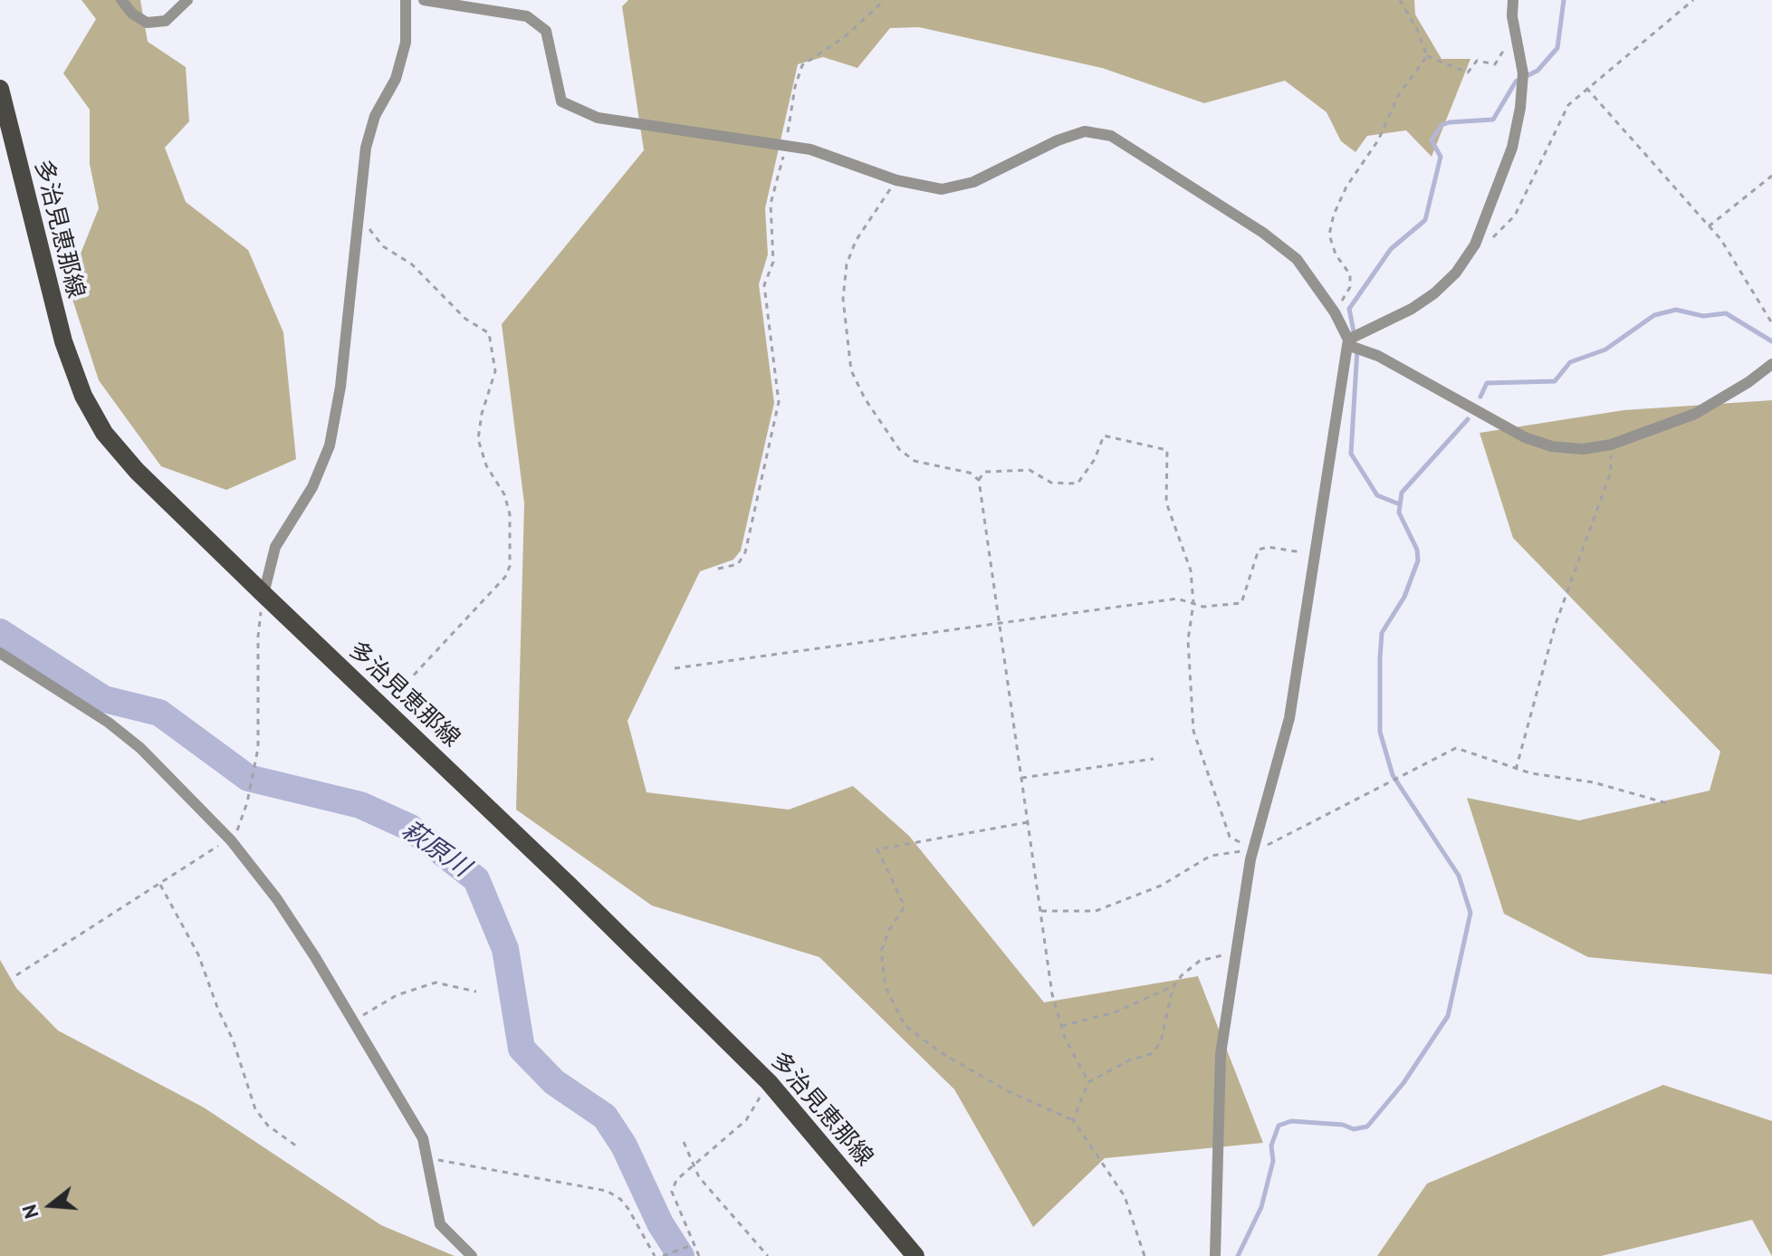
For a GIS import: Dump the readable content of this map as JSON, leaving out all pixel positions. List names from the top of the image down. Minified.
{"streets":{"main road":["多治見恵那線"]},"water":["萩原川"],"north":"left"}
